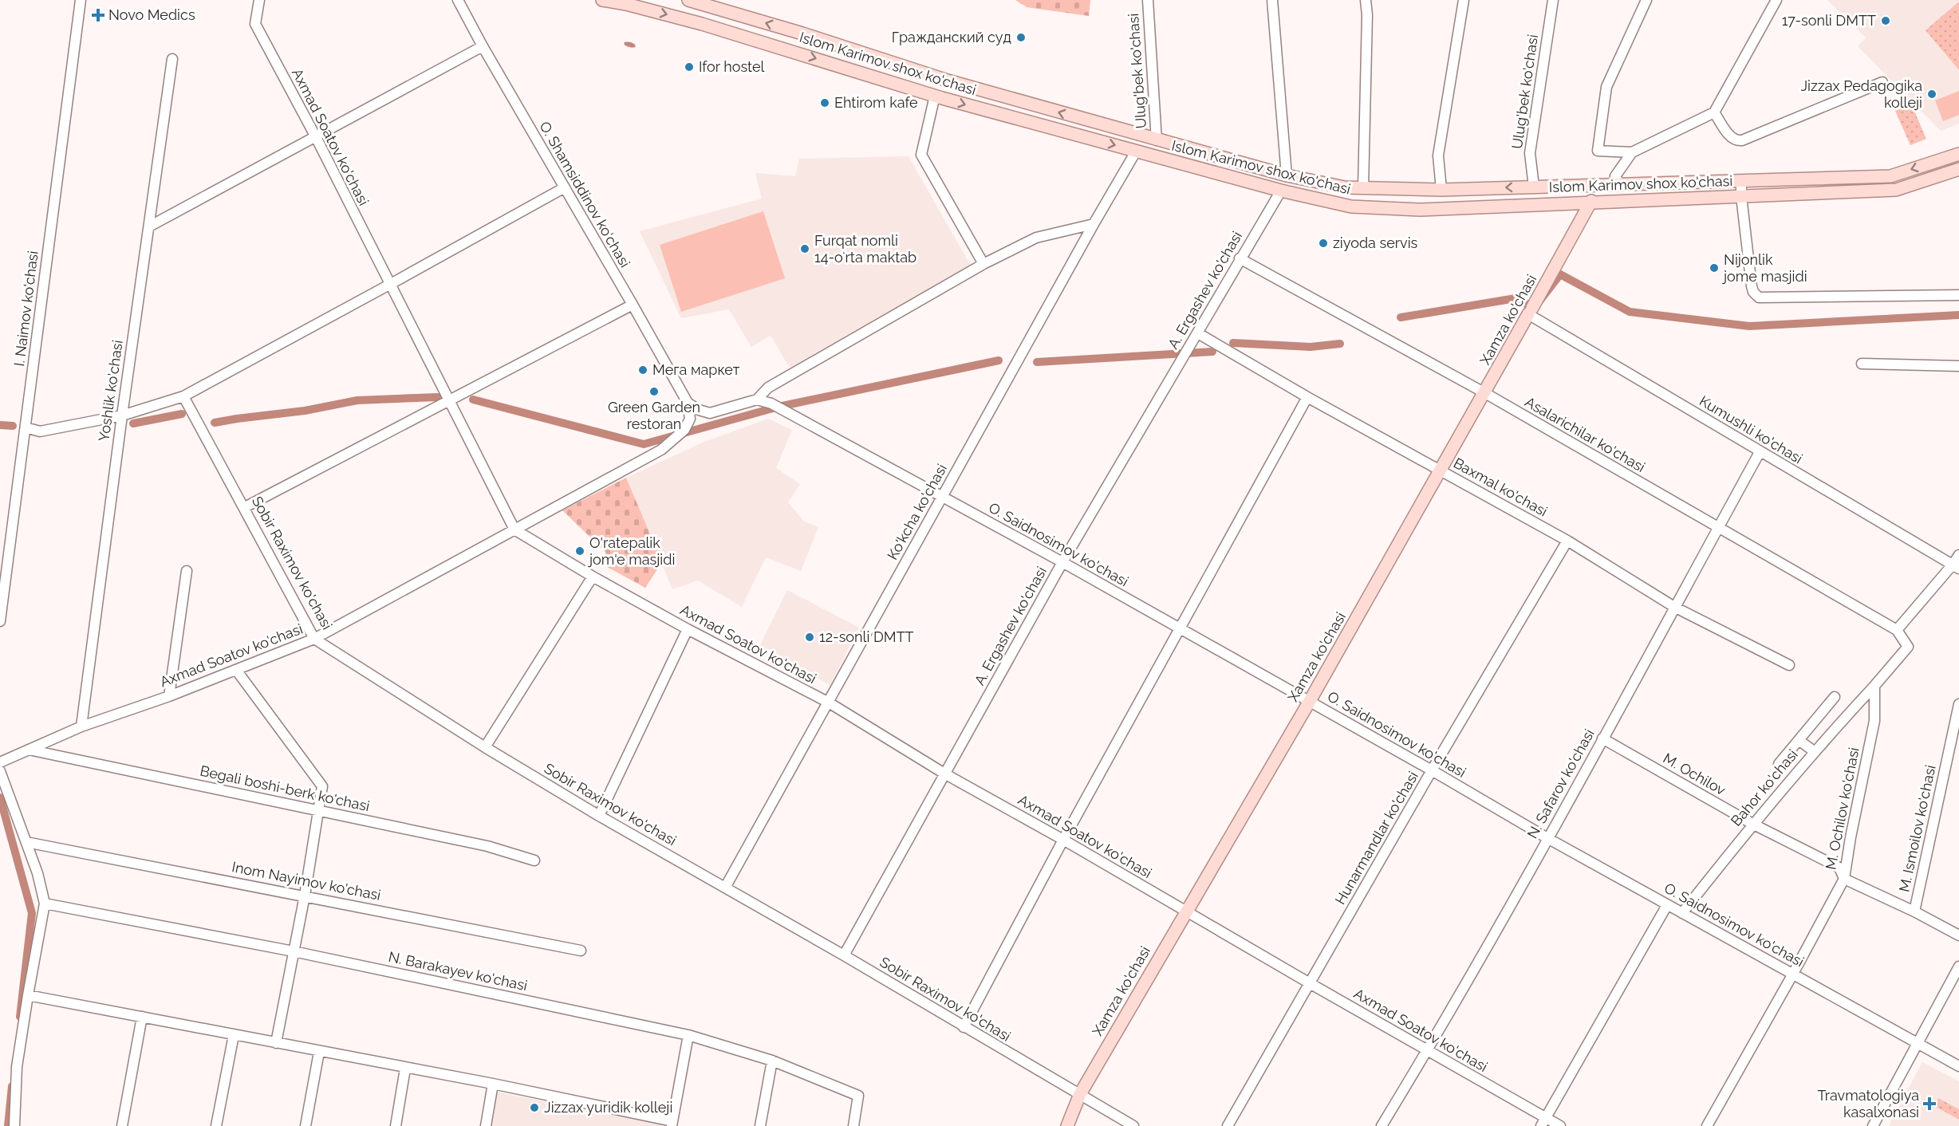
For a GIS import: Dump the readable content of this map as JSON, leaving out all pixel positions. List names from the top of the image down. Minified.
{"streets":{"main road":["Islom Karimov shox ko'chasi","Xamza ko'chasi"],"street":["Ulug'bek ko'chasi","Axmad Soatov ko'chasi","O. Shamsiddinov ko'chasi","A. Ergashev ko'chasi","I. Naimov ko'chasi","Yoshlik ko'chasi","Kumushli ko'chasi","Asalarichilar ko'chasi","Baxmal ko'chasi","Ko'kcha ko'chasi","O. Saidnosimov ko'chasi","Sobir Raximov ko'chasi","M. Ochilov","N. Safarov ko'chasi","Bahor ko'chasi","Begali boshi-berk ko'chasi","M. Ochilov ko'chasi","M. Ismoilov ko'chasi","Hunarmandlar ko'chasi","Inom Nayimov ko'chasi","N. Barakayev ko'chasi"]},"crossings":[["Islom Karimov shox ko'chasi","Ulug'bek ko'chasi"],["Islom Karimov shox ko'chasi","A. Ergashev ko'chasi"],["Islom Karimov shox ko'chasi","Xamza ko'chasi"],["Islom Karimov shox ko'chasi","Ko'kcha ko'chasi"],["Axmad Soatov ko'chasi","O. Shamsiddinov ko'chasi"],["Axmad Soatov ko'chasi","A. Ergashev ko'chasi"],["Axmad Soatov ko'chasi","Xamza ko'chasi"],["Axmad Soatov ko'chasi","Yoshlik ko'chasi"],["Axmad Soatov ko'chasi","Ko'kcha ko'chasi"],["Axmad Soatov ko'chasi","Sobir Raximov ko'chasi"],["Axmad Soatov ko'chasi","N. Safarov ko'chasi"],["Axmad Soatov ko'chasi","Begali boshi-berk ko'chasi"],["Axmad Soatov ko'chasi","Hunarmandlar ko'chasi"],["A. Ergashev ko'chasi","Asalarichilar ko'chasi"],["A. Ergashev ko'chasi","Baxmal ko'chasi"],["A. Ergashev ko'chasi","O. Saidnosimov ko'chasi"],["A. Ergashev ko'chasi","Sobir Raximov ko'chasi"],["Xamza ko'chasi","Kumushli ko'chasi"],["Xamza ko'chasi","Asalarichilar ko'chasi"],["Xamza ko'chasi","Baxmal ko'chasi"],["Xamza ko'chasi","O. Saidnosimov ko'chasi"],["Xamza ko'chasi","Sobir Raximov ko'chasi"],["Kumushli ko'chasi","N. Safarov ko'chasi"],["Asalarichilar ko'chasi","N. Safarov ko'chasi"],["Asalarichilar ko'chasi","Bahor ko'chasi"],["Asalarichilar ko'chasi","M. Ochilov ko'chasi"],["Baxmal ko'chasi","N. Safarov ko'chasi"],["Baxmal ko'chasi","Hunarmandlar ko'chasi"],["Ko'kcha ko'chasi","O. Saidnosimov ko'chasi"],["Ko'kcha ko'chasi","Sobir Raximov ko'chasi"],["O. Saidnosimov ko'chasi","N. Safarov ko'chasi"],["O. Saidnosimov ko'chasi","Bahor ko'chasi"],["O. Saidnosimov ko'chasi","M. Ochilov ko'chasi"],["O. Saidnosimov ko'chasi","Hunarmandlar ko'chasi"],["M. Ochilov","N. Safarov ko'chasi"],["M. Ochilov","Bahor ko'chasi"],["M. Ochilov","M. Ochilov ko'chasi"],["M. Ochilov","M. Ismoilov ko'chasi"],["Bahor ko'chasi","M. Ochilov ko'chasi"],["M. Ochilov ko'chasi","M. Ismoilov ko'chasi"]],"places":{"health":["Novo Medics","Travmatologiya kasalxonasi"],"other":["17-sonli DMTT","Гражданский суд","Ifor hostel","Jizzax Pedagogika kolleji","Ehtirom kafe","ziyoda servis","Furqat nomli 14-oʻrta maktab","Nijonlik jome masjidi","Мега маркет","Green Garden restoran","O'ratepalik jom'e masjidi","12-sonli DMTT","Jizzax yuridik kolleji"]}}
